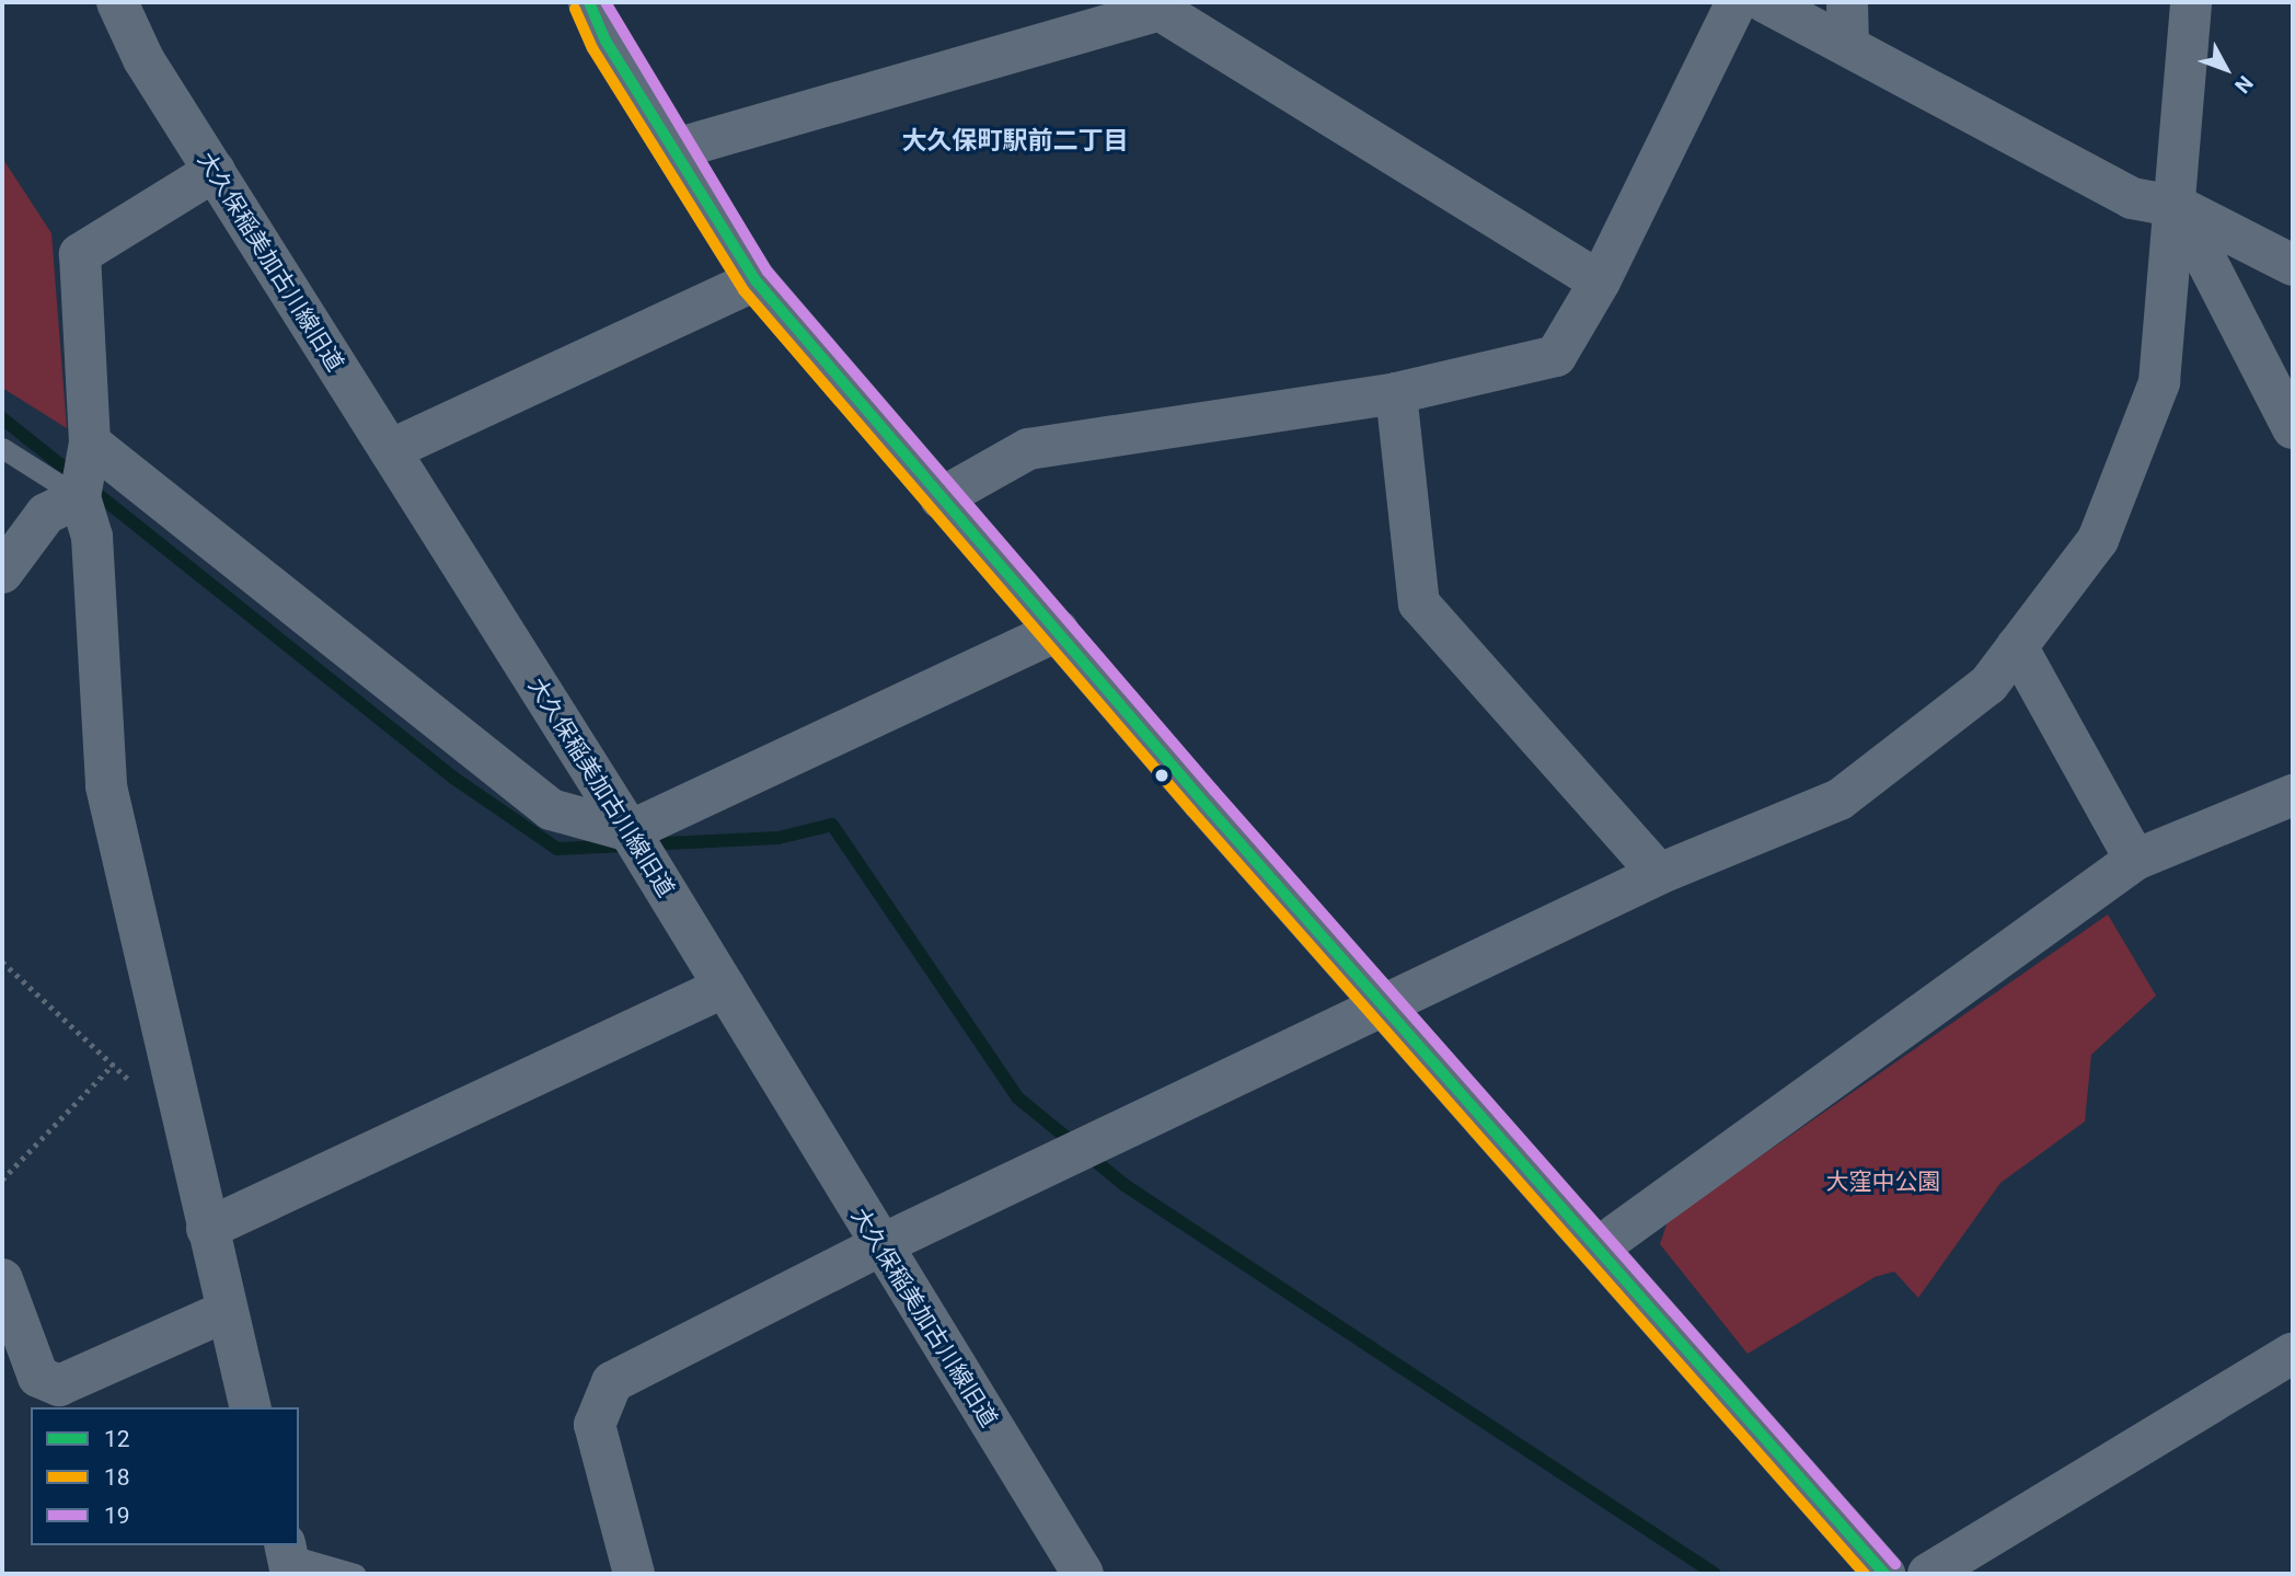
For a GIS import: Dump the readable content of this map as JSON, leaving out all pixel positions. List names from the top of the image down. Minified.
{"streets":{"street":["大久保稲美加古川線旧道"]},"districts":["大久保町駅前二丁目"],"parks":["大窪中公園"],"lines":["transit line 12","transit line 19","transit line 18"],"legend":["12","18","19"],"north":"bottom right"}
